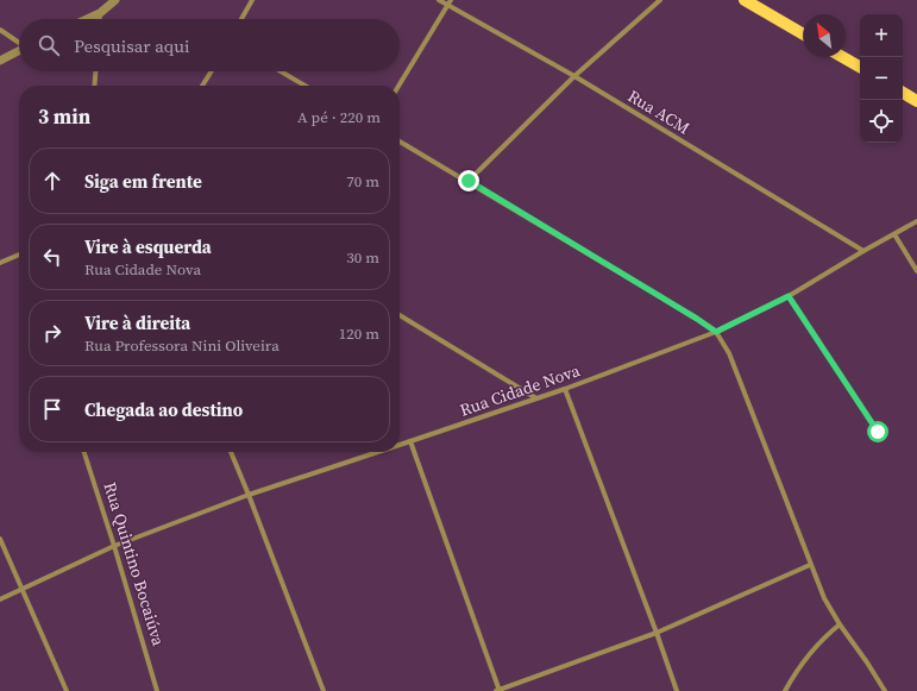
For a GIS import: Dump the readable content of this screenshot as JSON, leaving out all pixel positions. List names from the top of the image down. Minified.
{"streets":{"street":["Rua ACM","Rua Cidade Nova","Rua Quintino Bocaiúva"]},"crossings":[["Rua ACM","Rua Cidade Nova"],["Rua Cidade Nova","Rua Quintino Bocaiúva"]],"north":"top left","page":{"map_buttons":["+","−"],"search":"Pesquisar aqui","heading":["3 min","A pé · 220 m"],"list":[["Siga em frente","70 m"],["Vire à esquerda","Rua Cidade Nova","30 m"],["Vire à direita","Rua Professora Nini Oliveira","120 m"],"Chegada ao destino"]}}
